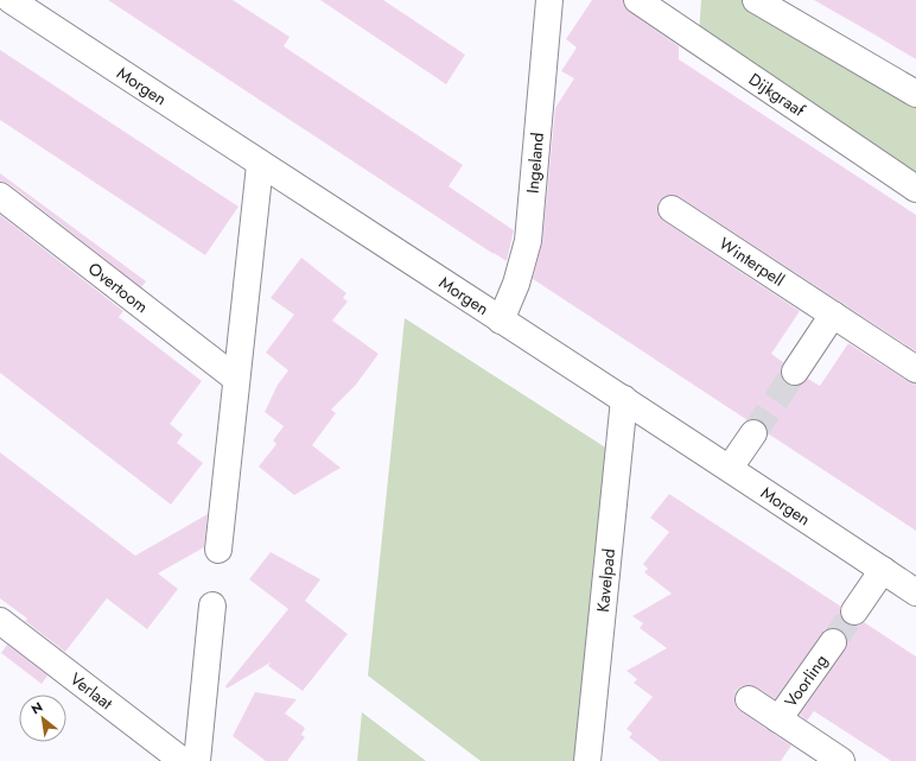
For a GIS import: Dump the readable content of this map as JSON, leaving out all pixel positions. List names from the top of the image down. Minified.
{"streets":{"street":["Morgen","Dijkgraaf","Ingeland","Winterpell","Overtoom","Kavelpad","Voorling","Verlaat"]},"crossings":[["Morgen","Ingeland"],["Morgen","Kavelpad"]],"north":"top left"}
